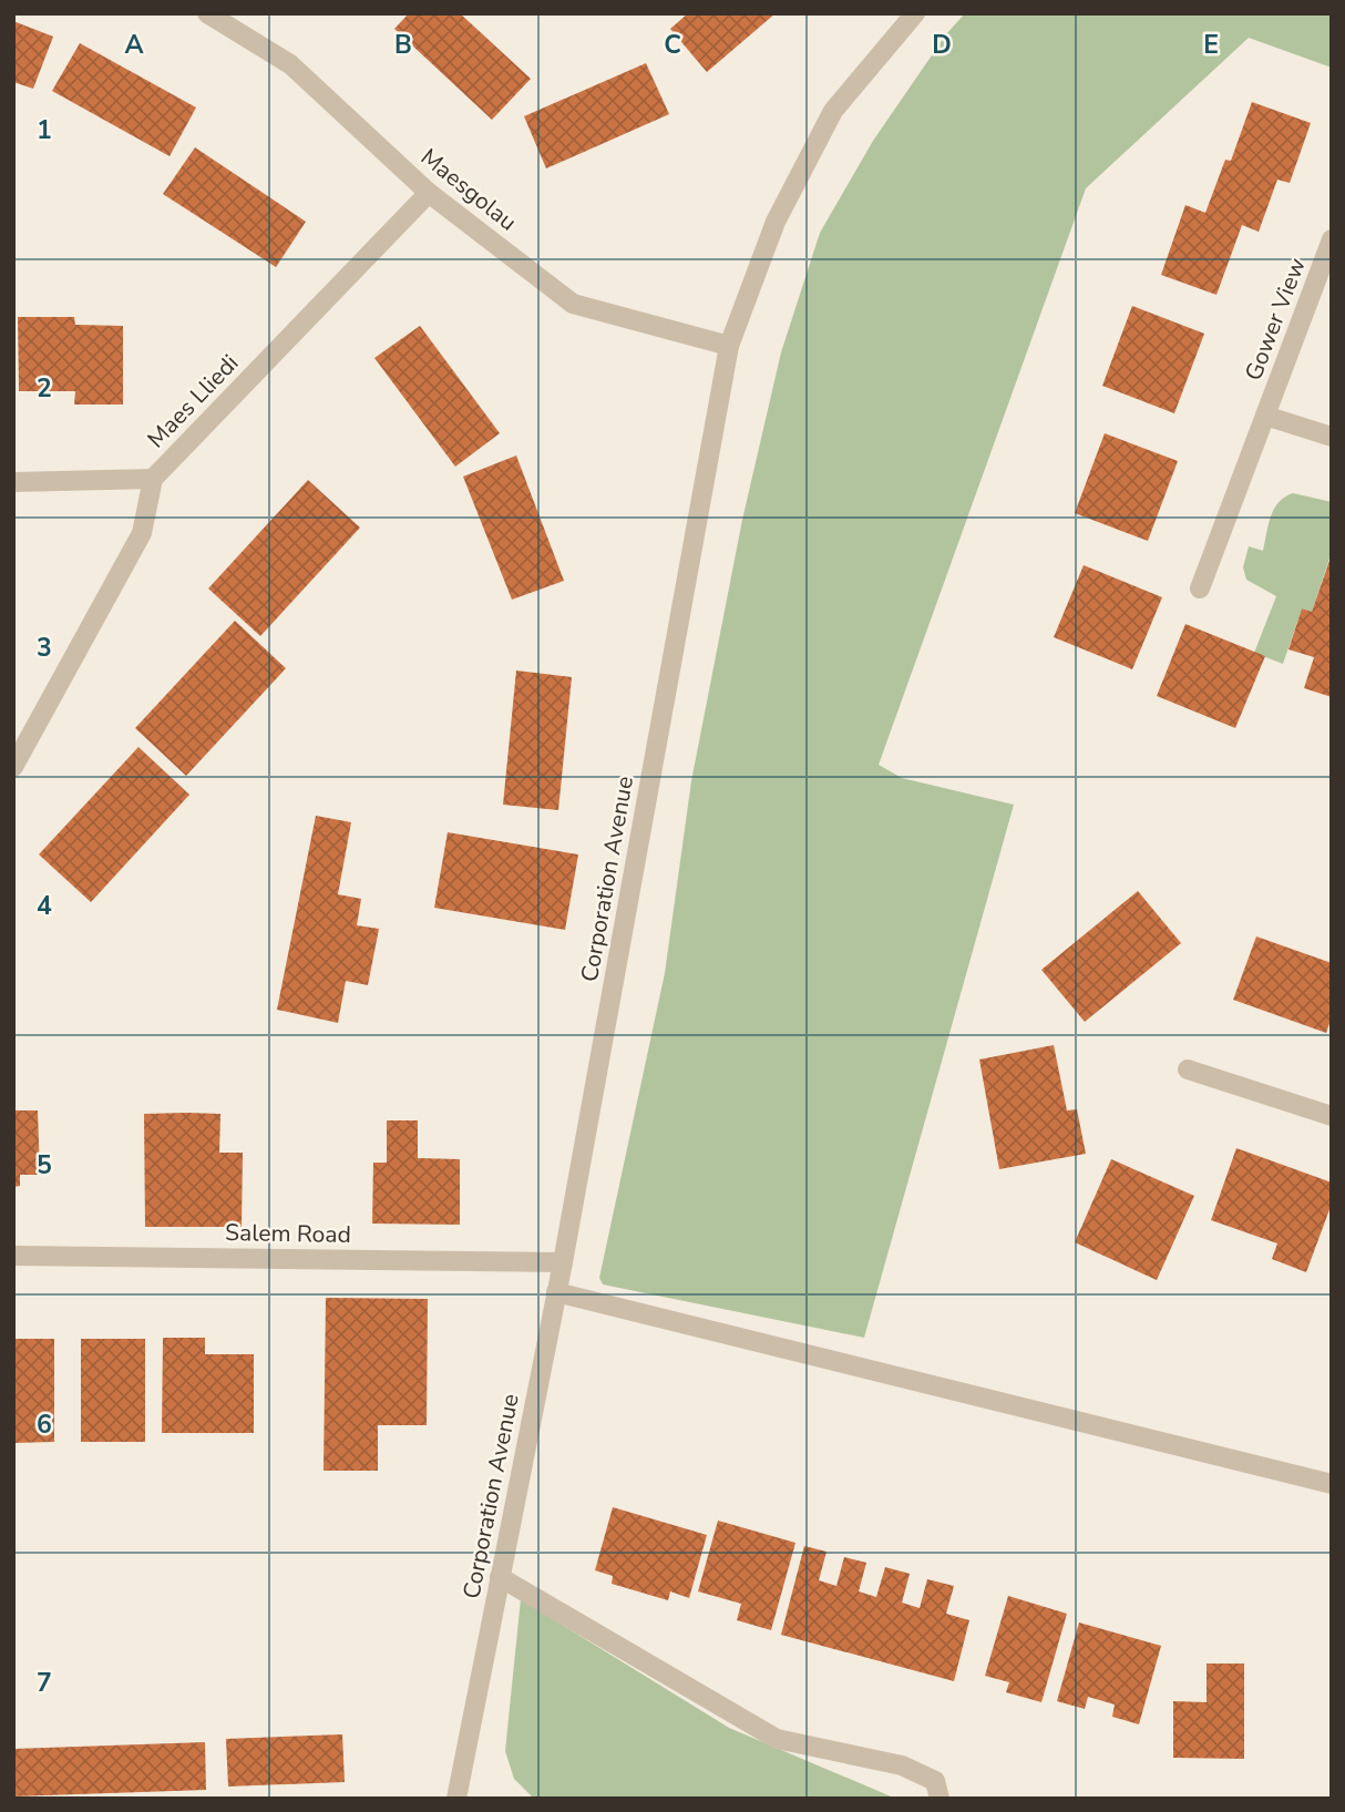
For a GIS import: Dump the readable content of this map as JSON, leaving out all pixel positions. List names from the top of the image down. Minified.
{"streets":{"street":["Maesgolau","Gower View","Maes Lliedi","Corporation Avenue","Salem Road"]},"crossings":[["Maesgolau","Maes Lliedi"],["Maesgolau","Corporation Avenue"],["Corporation Avenue","Salem Road"]],"grid":{"columns":["A","B","C","D","E"],"rows":["1","2","3","4","5","6","7"]}}
